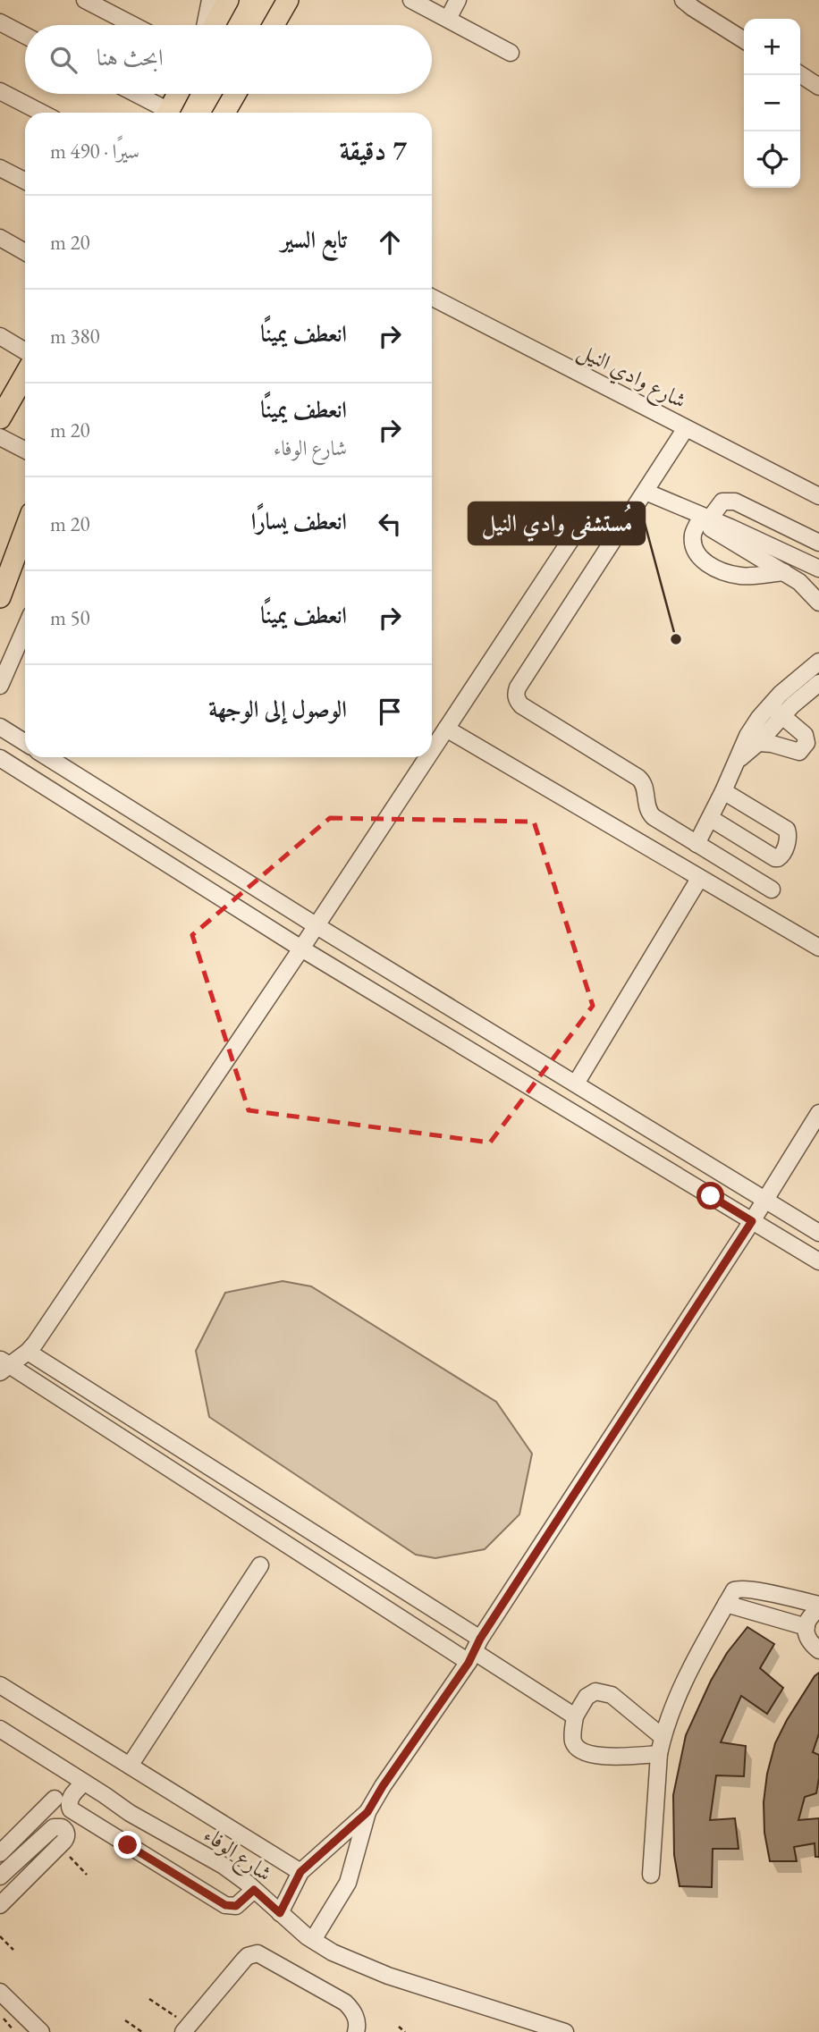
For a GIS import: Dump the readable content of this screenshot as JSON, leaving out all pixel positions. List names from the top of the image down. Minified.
{"streets":{"street":["شارع وادي النيل","شارع الوفاء"]},"places":["مُستشفى وادي النيل"],"page":{"map_buttons":["+","−"],"search":"ابحث هنا","heading":["7 دقيقة","سيرًا · 490 m"],"list":[["تابع السير","20 m"],["انعطف يمينًا","380 m"],["انعطف يمينًا","شارع الوفاء","20 m"],["انعطف يسارًا","20 m"],["انعطف يمينًا","50 m"],"الوصول إلى الوجهة"]}}
